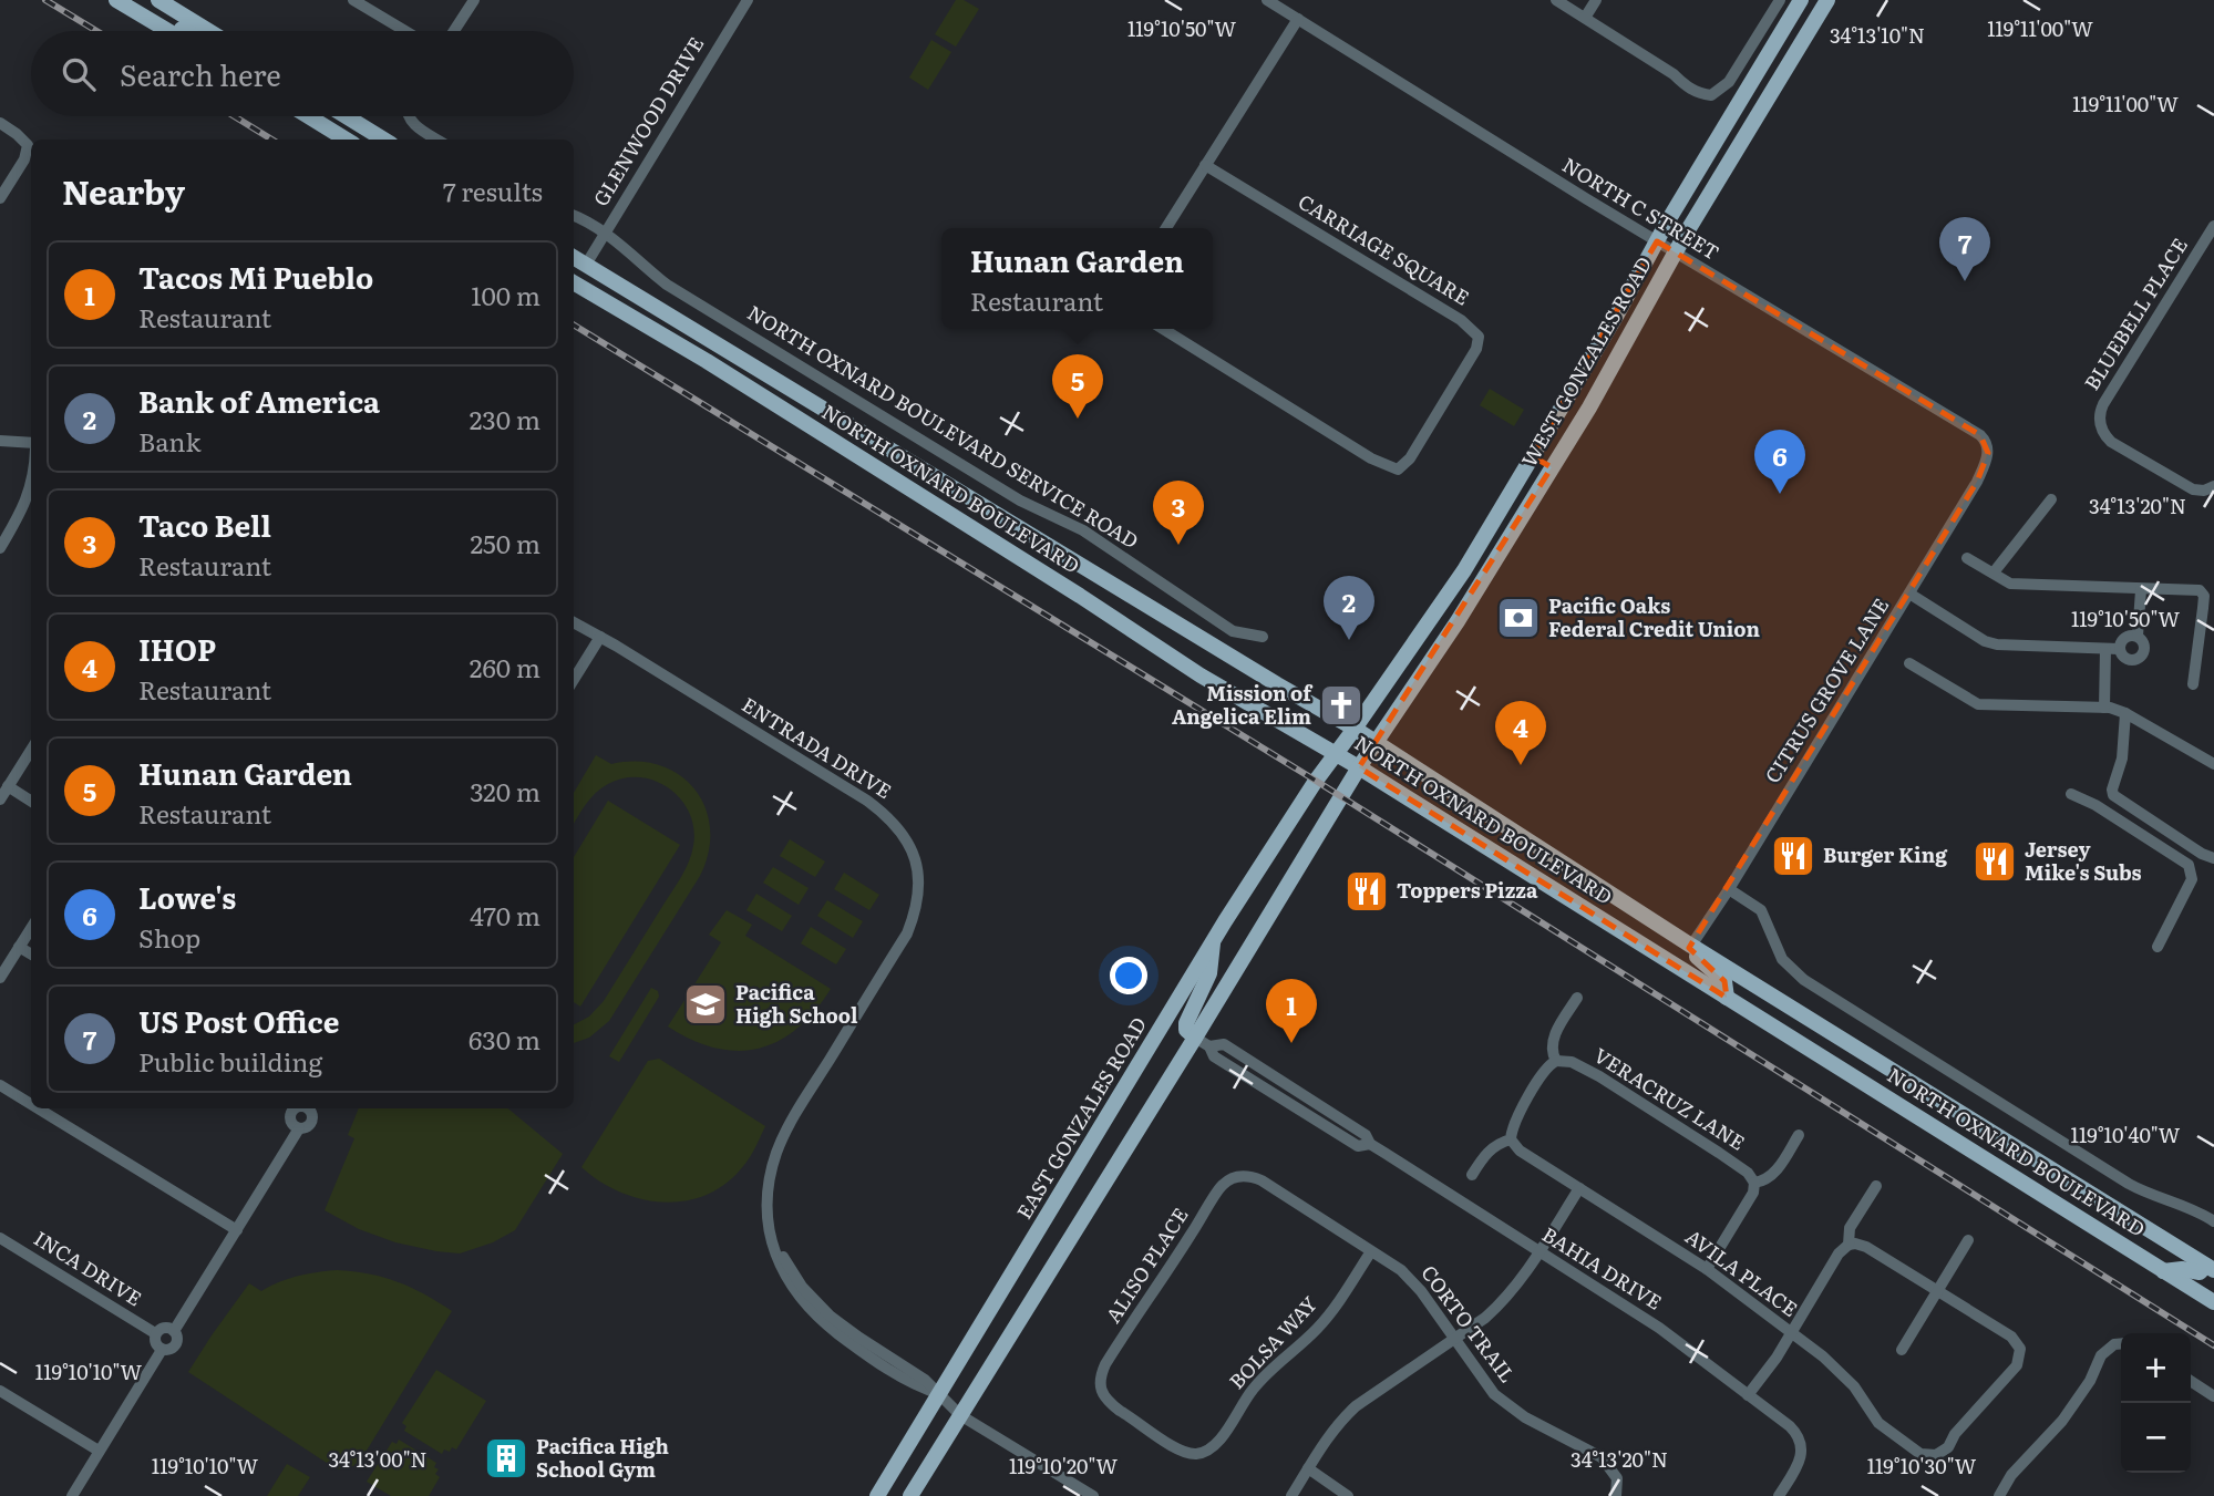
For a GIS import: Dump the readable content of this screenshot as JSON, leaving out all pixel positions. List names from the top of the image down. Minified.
{"streets":{"main road":["WEST GONZALES ROAD","NORTH OXNARD BOULEVARD","EAST GONZALES ROAD"],"street":["GLENWOOD DRIVE","NORTH C STREET","CARRIAGE SQUARE","BLUEBELL PLACE","NORTH OXNARD BOULEVARD SERVICE ROAD","CITRUS GROVE LANE","ENTRADA DRIVE","VERACRUZ LANE","ALISO PLACE","INCA DRIVE","BAHIA DRIVE","AVILA PLACE","CORTO TRAIL","BOLSA WAY"]},"crossings":[["GLENWOOD DRIVE","NORTH OXNARD BOULEVARD SERVICE ROAD"],["GLENWOOD DRIVE","NORTH OXNARD BOULEVARD"],["NORTH C STREET","WEST GONZALES ROAD"],["NORTH C STREET","CITRUS GROVE LANE"],["WEST GONZALES ROAD","NORTH OXNARD BOULEVARD"],["WEST GONZALES ROAD","EAST GONZALES ROAD"],["NORTH OXNARD BOULEVARD","CITRUS GROVE LANE"],["NORTH OXNARD BOULEVARD","EAST GONZALES ROAD"],["ENTRADA DRIVE","EAST GONZALES ROAD"],["ALISO PLACE","CORTO TRAIL"],["ALISO PLACE","BOLSA WAY"],["CORTO TRAIL","BOLSA WAY"]],"places":{"bank":["Pacific Oaks Federal Credit Union"],"church":["Mission of Angelica Elim"],"restaurant":["Burger King","Jersey Mike's Subs","Toppers Pizza"],"school or university":["Pacifica High School"],"building":["Pacifica High School Gym"]},"page":{"search":"Search here","heading":["Nearby","7 results"],"pins":["7","5","6","3","2","4","1"],"popup":["Hunan Garden","Restaurant"],"list":[{"mark":"1","name":"Tacos Mi Pueblo","note":"Restaurant","value":"100 m"},{"mark":"2","name":"Bank of America","note":"Bank","value":"230 m"},{"mark":"3","name":"Taco Bell","note":"Restaurant","value":"250 m"},{"mark":"4","name":"IHOP","note":"Restaurant","value":"260 m"},{"mark":"5","name":"Hunan Garden","note":"Restaurant","value":"320 m"},{"mark":"6","name":"Lowe's","note":"Shop","value":"470 m"},{"mark":"7","name":"US Post Office","note":"Public building","value":"630 m"}],"map_buttons":["+","−"]},"coordinates":["119°10'50\"W","119°11'00\"W","34°13'10\"N","34°13'20\"N","119°10'40\"W","119°10'10\"W","34°13'00\"N","119°10'20\"W","119°10'30\"W"]}
